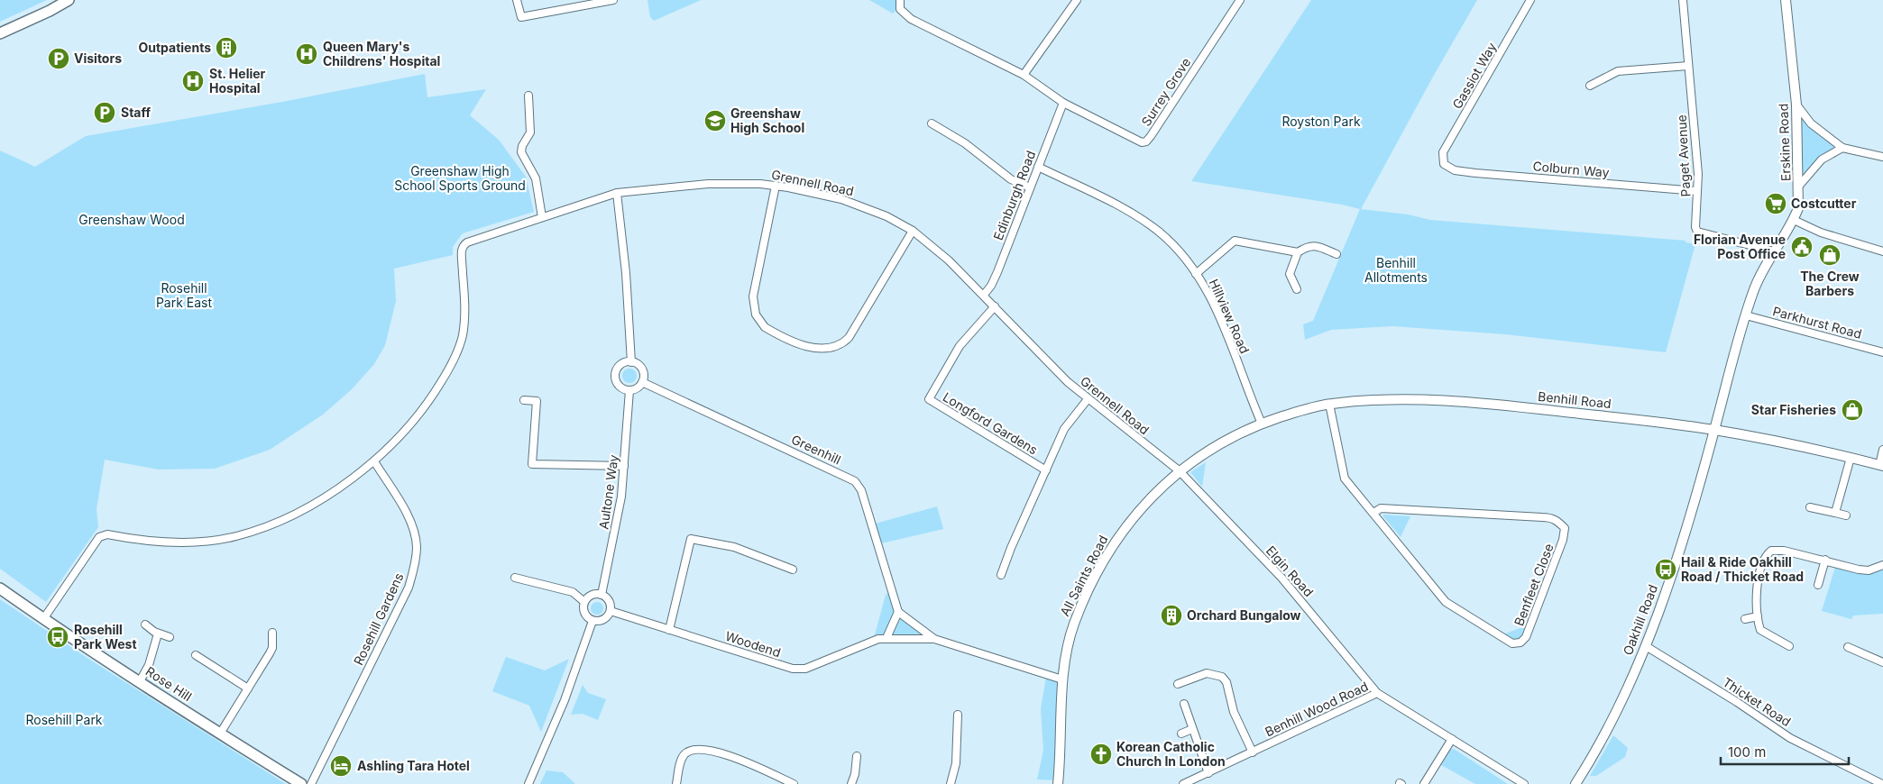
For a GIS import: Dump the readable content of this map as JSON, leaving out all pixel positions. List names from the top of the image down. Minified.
{"streets":{"main road":["Rose Hill"],"street":["Gassiot Way","Surrey Grove","Erskine Road","Paget Avenue","Colburn Way","Grennell Road","Edinburgh Road","Hillview Road","Parkhurst Road","Benhill Road","Longford Gardens","Greenhill","Aultone Way","Elgin Road","All Saints Road","Benfleet Close","Rosehill Gardens","Oakhill Road","Woodend","Thicket Road","Benhill Wood Road"]},"crossings":[["Gassiot Way","Colburn Way"],["Surrey Grove","Edinburgh Road"],["Erskine Road","Paget Avenue"],["Erskine Road","Parkhurst Road"],["Erskine Road","Benhill Road"],["Erskine Road","Oakhill Road"],["Paget Avenue","Colburn Way"],["Grennell Road","Edinburgh Road"],["Grennell Road","Longford Gardens"],["Grennell Road","Elgin Road"],["Grennell Road","All Saints Road"],["Grennell Road","Rosehill Gardens"],["Edinburgh Road","Hillview Road"],["Hillview Road","Benhill Road"],["Hillview Road","All Saints Road"],["Benhill Road","All Saints Road"],["Benhill Road","Benfleet Close"],["Benhill Road","Oakhill Road"],["Greenhill","Aultone Way"],["Greenhill","Woodend"],["Aultone Way","Woodend"],["Elgin Road","All Saints Road"],["Elgin Road","Benhill Wood Road"],["All Saints Road","Woodend"],["Oakhill Road","Thicket Road"]],"parks":["Royston Park","Greenshaw High School Sports Ground","Greenshaw Wood","Benhill Allotments","Rosehill Park East","Rosehill Park"],"places":{"building":["Outpatients","Orchard Bungalow"],"hospital":["Queen Mary's Childrens' Hospital","St. Helier Hospital"],"parking":["Visitors","Staff"],"school or university":["Greenshaw High School"],"supermarket":["Costcutter"],"public building":["Florian Avenue Post Office"],"shop":["The Crew Barbers","Star Fisheries"],"bus stop":["Hail & Ride Oakhill Road / Thicket Road","Rosehill Park West"],"church":["Korean Catholic Church In London"],"hotel":["Ashling Tara Hotel"]},"scale_bar":"100 m"}
